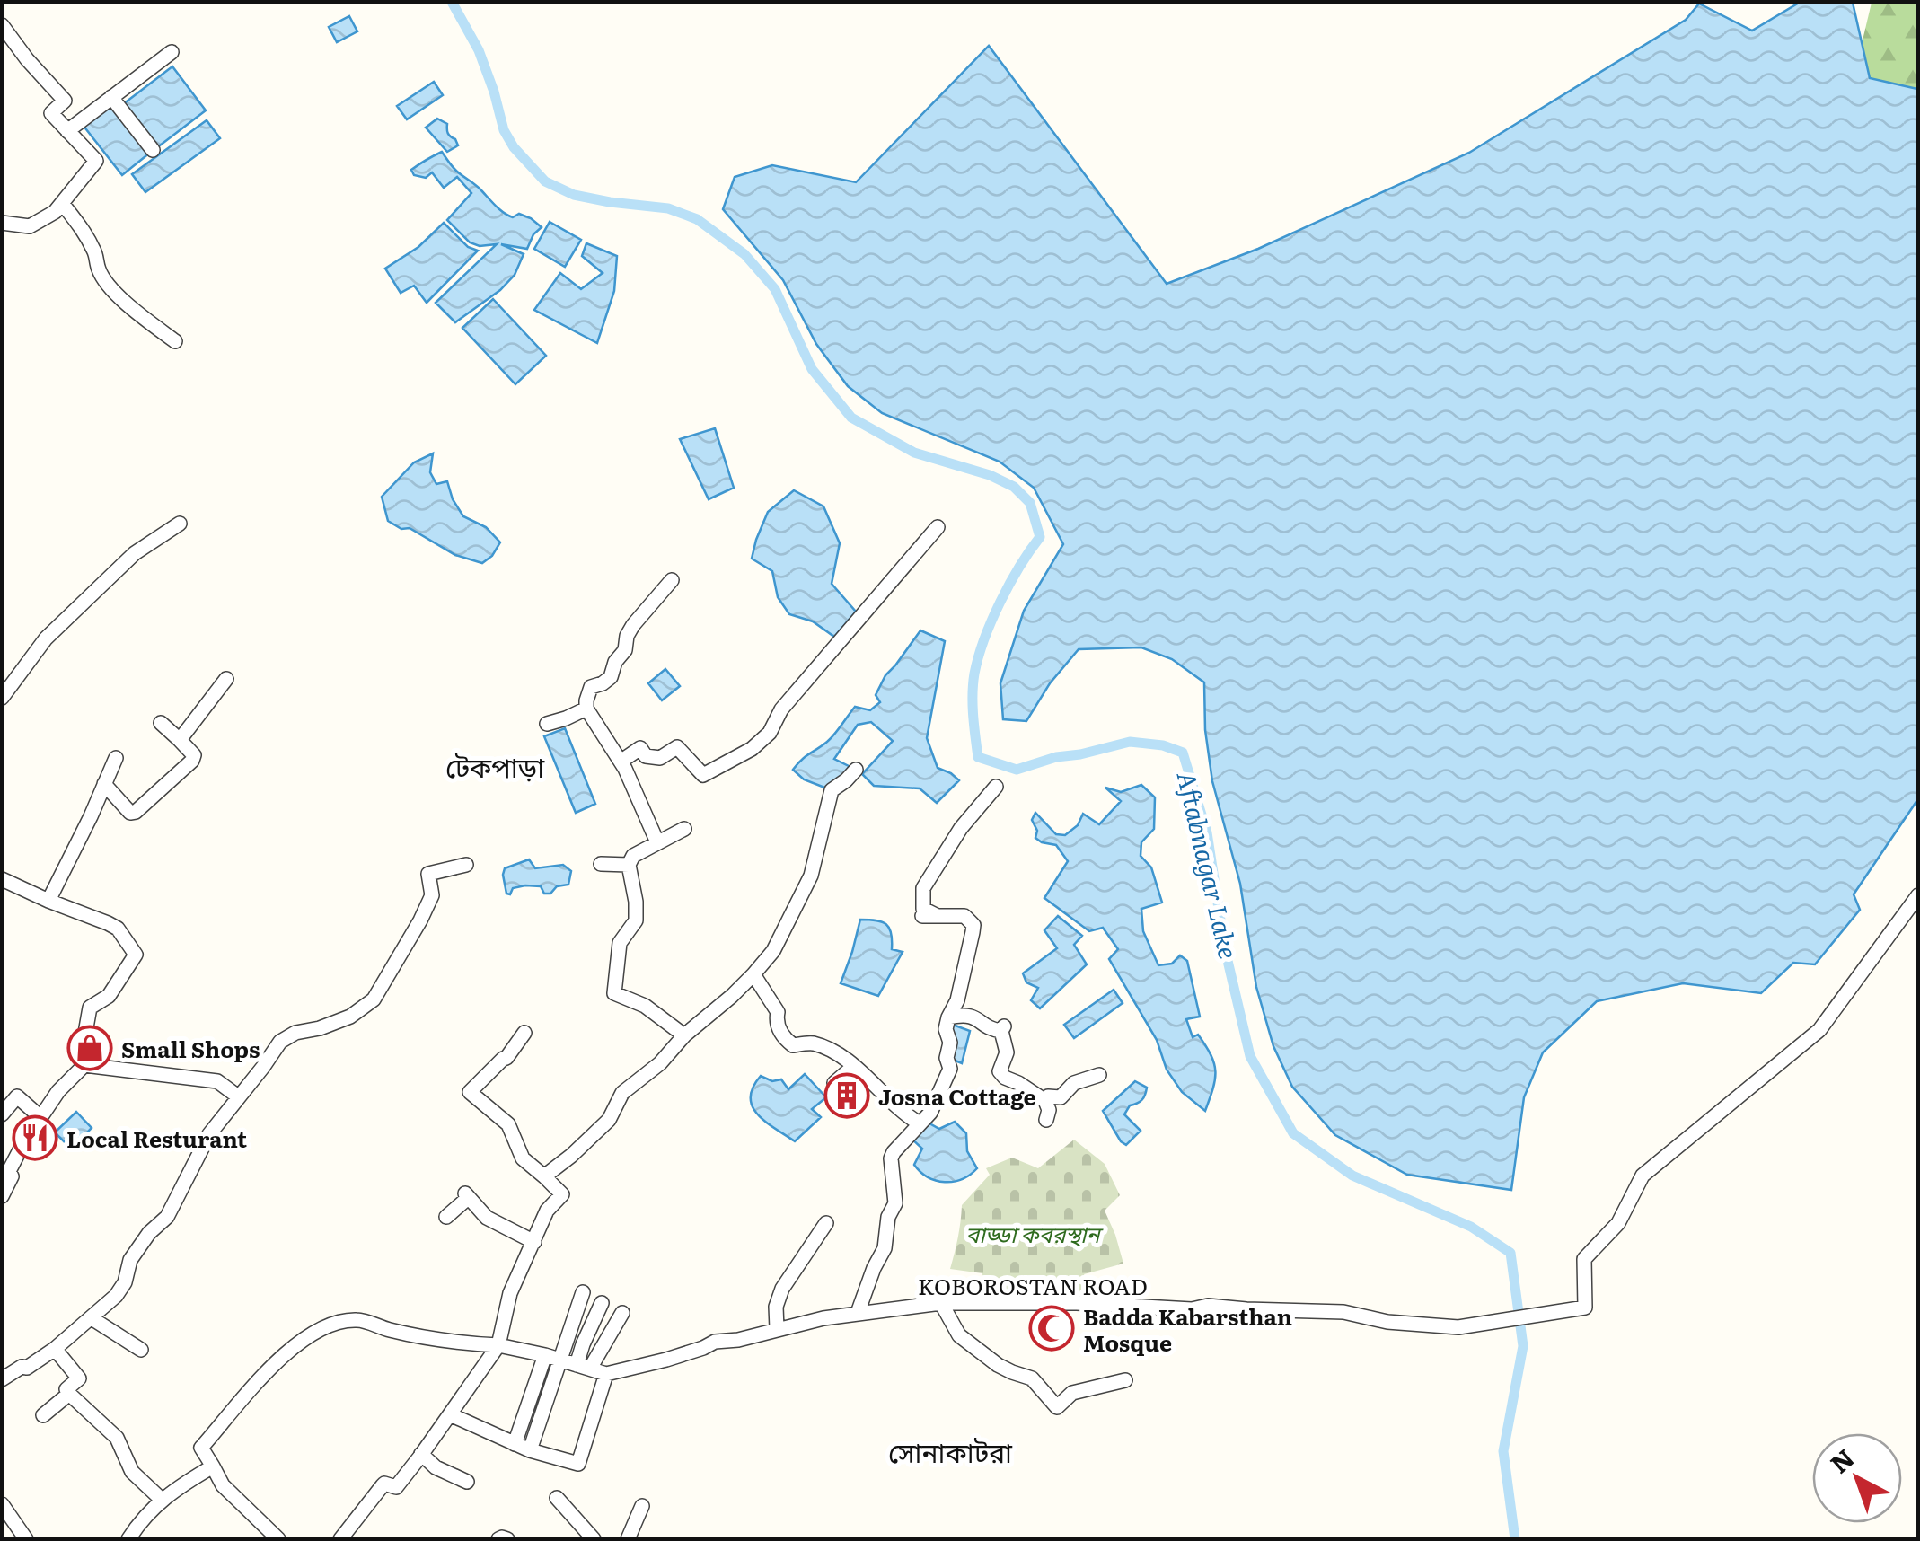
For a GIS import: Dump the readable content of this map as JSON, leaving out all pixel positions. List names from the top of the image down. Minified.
{"streets":{"street":["KOBOROSTAN ROAD"]},"districts":["টেকপাড়া","সোনাকাটরা"],"water":["Aftabnagar Lake"],"parks":["বাড্ডা কবরস্থান"],"places":{"shop":["Small Shops"],"building":["Josna Cottage"],"restaurant":["Local Resturant"],"mosque":["Badda Kabarsthan Mosque"]},"north":"top left"}
